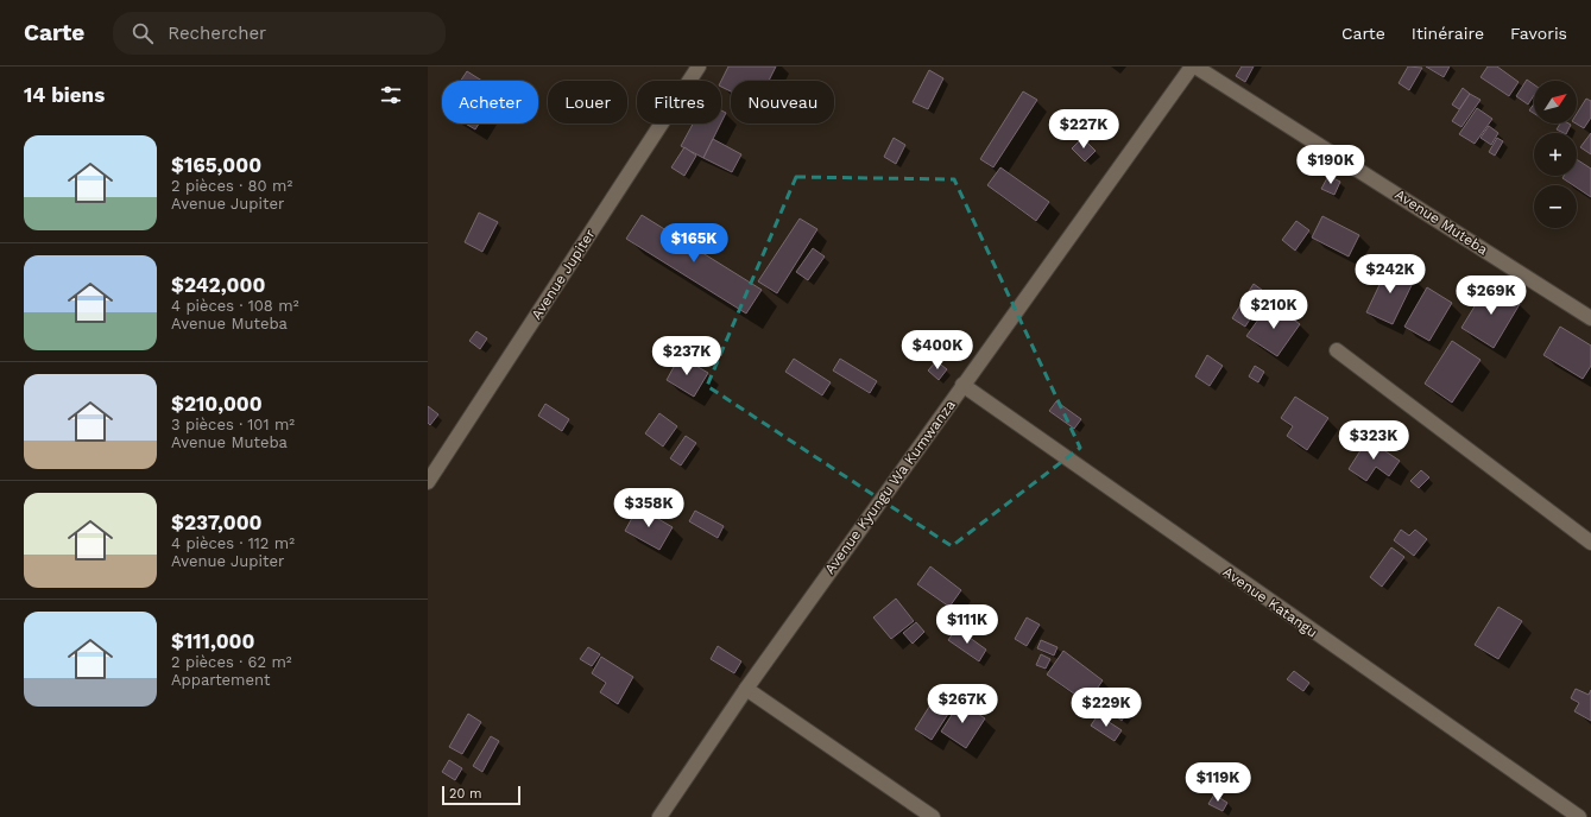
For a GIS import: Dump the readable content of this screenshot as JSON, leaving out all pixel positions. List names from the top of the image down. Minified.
{"streets":{"street":["Avenue Muteba","Avenue Jupiter","Avenue Kyungu Wa Kumwanza","Avenue Katangu"]},"crossings":[["Avenue Muteba","Avenue Kyungu Wa Kumwanza"],["Avenue Kyungu Wa Kumwanza","Avenue Katangu"]],"scale_bar":"20 m","north":"top right","page":{"header":"Carte","search":"Rechercher","nav":["Carte","Itinéraire","Favoris"],"heading":"14 biens","map_buttons":["+","−"],"chip":["Acheter","Louer","Filtres","Nouveau"],"price":["$227K","$190K","$165K","$242K","$269K","$210K","$400K","$237K","$323K","$358K","$111K","$267K","$229K","$119K"],"list":[{"name":"$165,000","note":"2 pièces · 80 m² · Avenue Jupiter"},{"name":"$242,000","note":"4 pièces · 108 m² · Avenue Muteba"},{"name":"$210,000","note":"3 pièces · 101 m² · Avenue Muteba"},{"name":"$237,000","note":"4 pièces · 112 m² · Avenue Jupiter"},{"name":"$111,000","note":"2 pièces · 62 m² · Appartement"}],"scale":"20 m"}}
